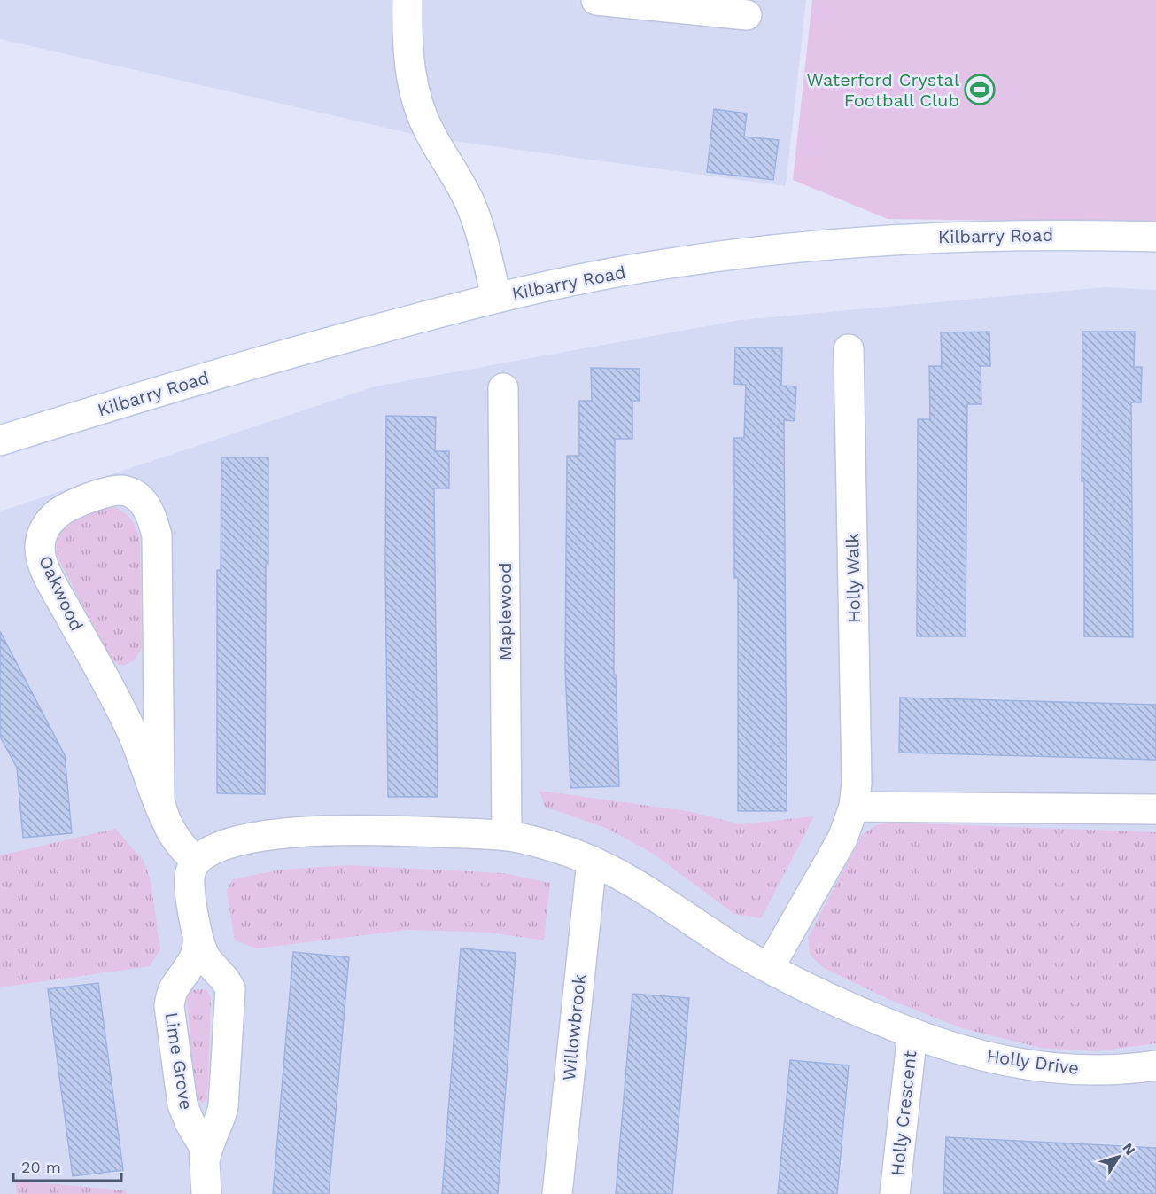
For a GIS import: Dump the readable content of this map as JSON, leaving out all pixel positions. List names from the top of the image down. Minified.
{"streets":{"street":["Kilbarry Road","Holly Walk","Oakwood","Maplewood","Willowbrook","Lime Grove","Holly Drive","Holly Crescent"]},"crossings":[["Holly Walk","Holly Drive"],["Oakwood","Lime Grove"],["Oakwood","Holly Drive"],["Maplewood","Holly Drive"],["Willowbrook","Holly Drive"],["Lime Grove","Holly Drive"],["Holly Drive","Holly Crescent"]],"places":{"sports":["Waterford Crystal Football Club"]},"scale_bar":"20 m","north":"top right"}
